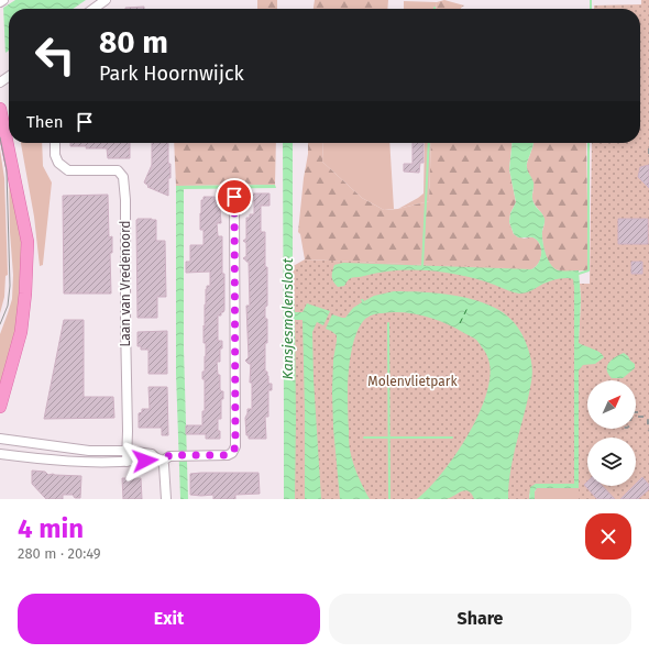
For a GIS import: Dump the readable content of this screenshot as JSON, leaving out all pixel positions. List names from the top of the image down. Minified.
{"streets":{"street":["Laan van Vredenoord"]},"water":["Kansjesmolensloot"],"parks":["Molenvlietpark"],"north":"top right","page":{"turn":["80 m","Park Hoornwijck"],"then":"Then","heading":["4 min","280 m · 20:49"],"buttons":["Exit","Share"]}}
